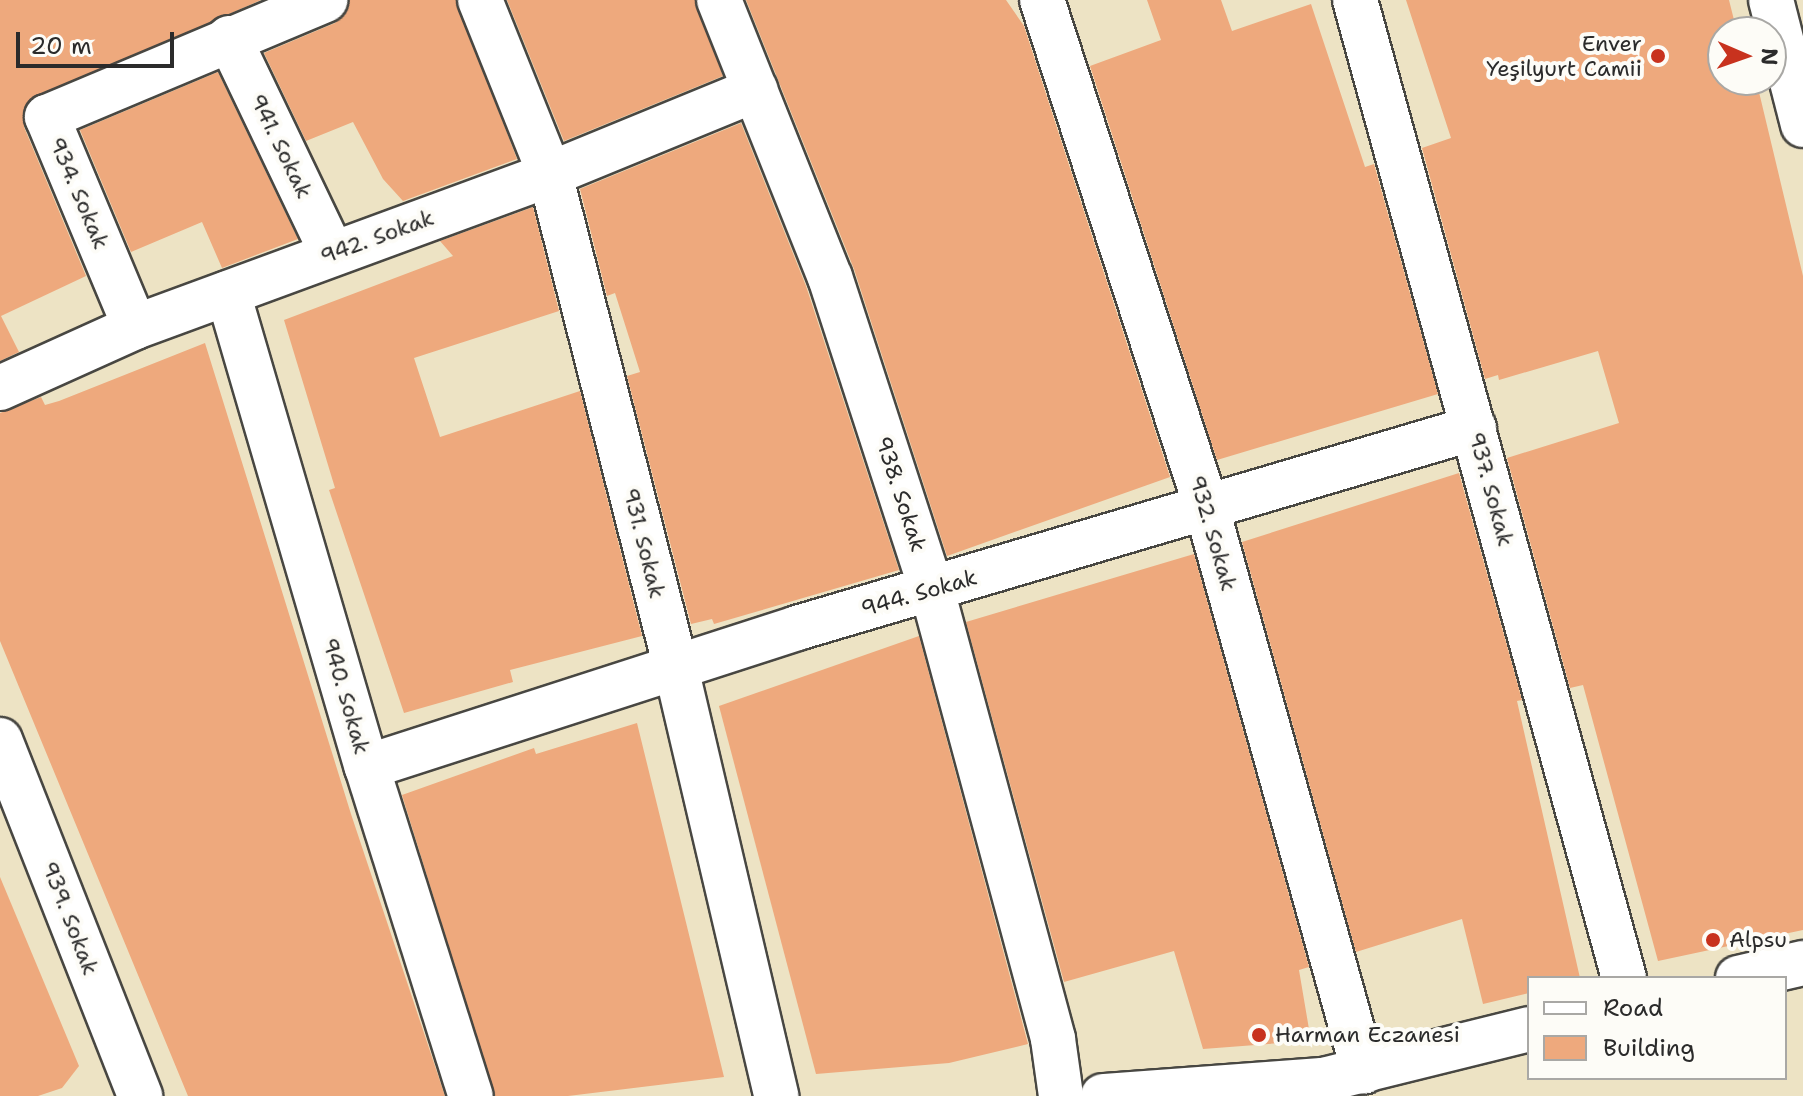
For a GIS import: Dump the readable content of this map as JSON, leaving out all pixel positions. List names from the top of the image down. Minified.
{"streets":{"street":["941. Sokak","934. Sokak","942. Sokak","937. Sokak","938. Sokak","932. Sokak","931. Sokak","944. Sokak","940. Sokak","939. Sokak"]},"crossings":[["941. Sokak","934. Sokak"],["941. Sokak","942. Sokak"],["934. Sokak","942. Sokak"],["942. Sokak","938. Sokak"],["942. Sokak","931. Sokak"],["942. Sokak","940. Sokak"],["937. Sokak","944. Sokak"],["938. Sokak","944. Sokak"],["932. Sokak","944. Sokak"],["931. Sokak","944. Sokak"],["944. Sokak","940. Sokak"]],"places":["Enver Yeşilyurt Camii","Alpsu","Harman Eczanesi"],"legend":["Road","Building"],"scale_bar":"20 m","north":"right"}
